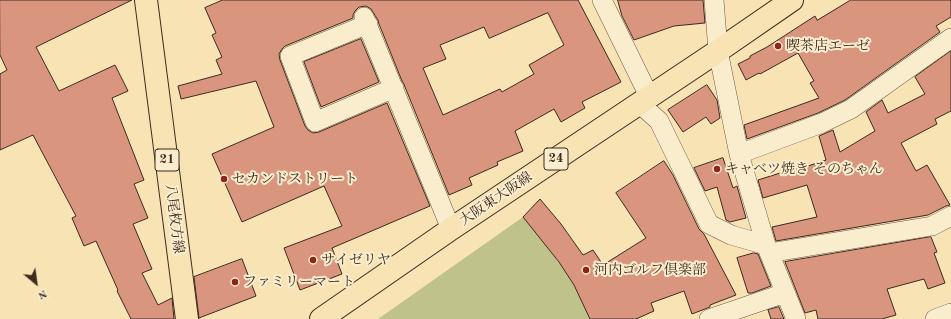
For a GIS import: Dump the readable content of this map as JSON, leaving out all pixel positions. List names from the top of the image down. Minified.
{"streets":{"main road":["24","21","大阪東大阪線","八尾枚方線"]},"places":["喫茶店エーゼ","キャベツ焼き そのちゃん","セカンドストリート","サイゼリヤ","河内ゴルフ倶楽部","ファミリーマート"],"north":"bottom right"}
